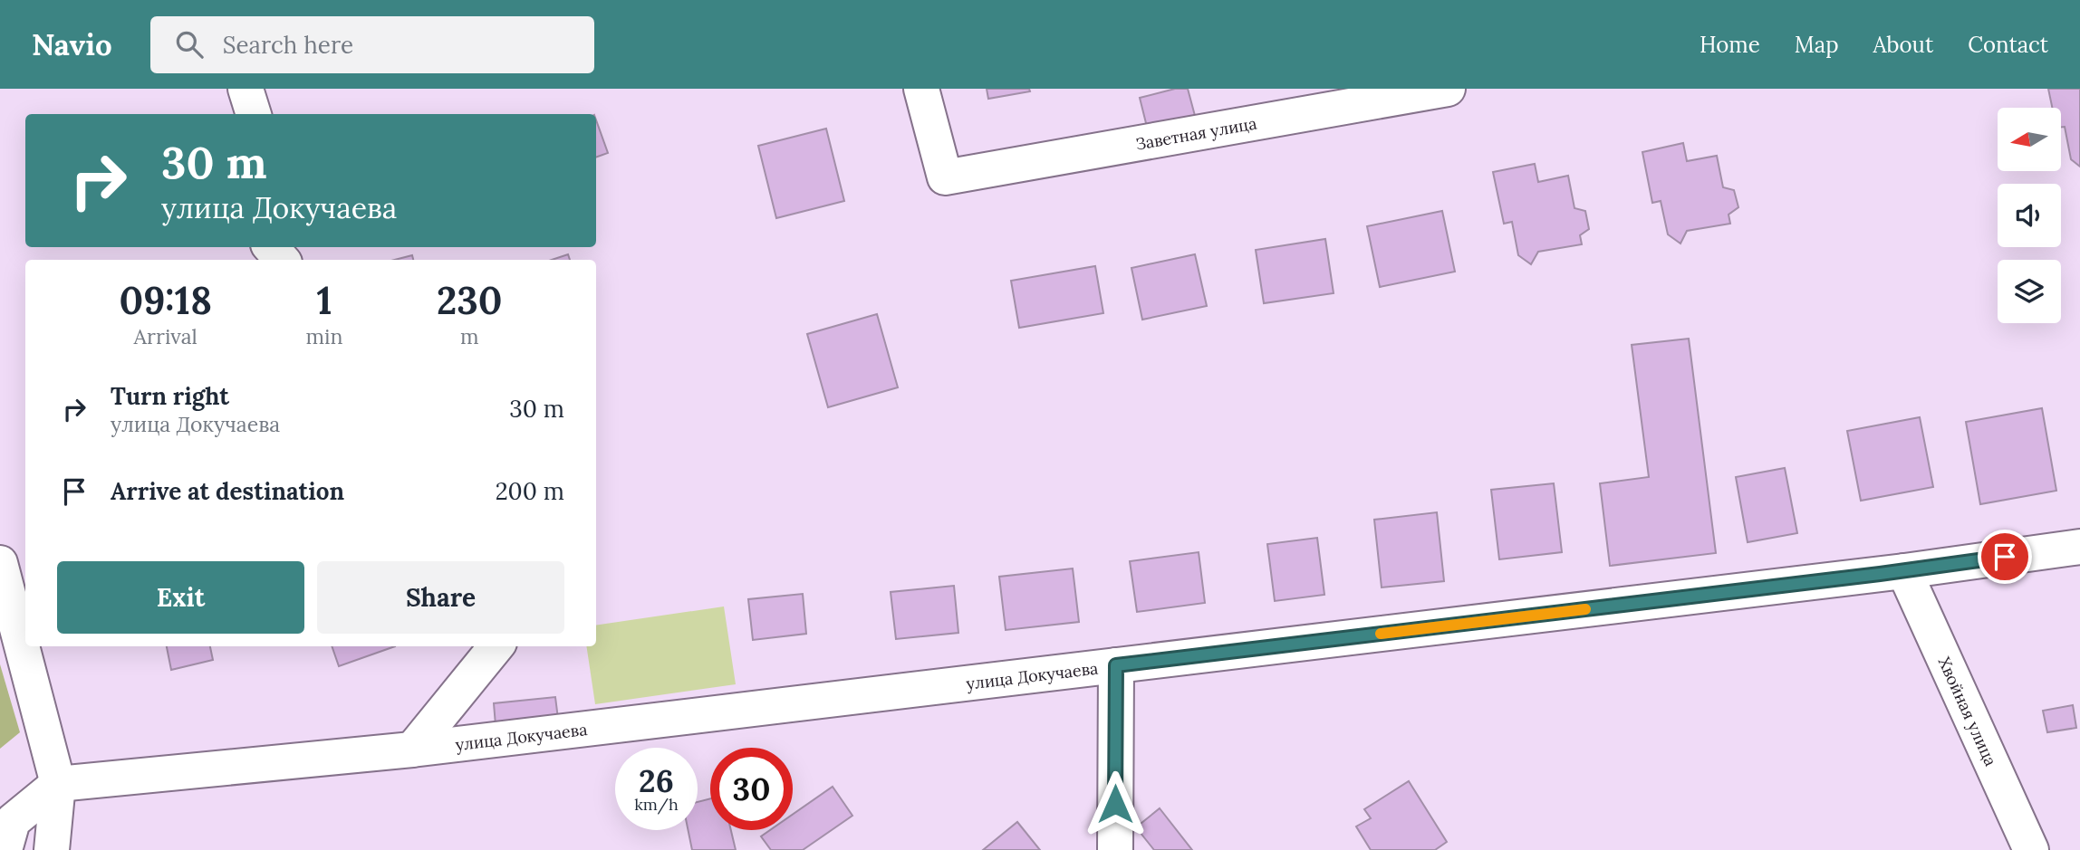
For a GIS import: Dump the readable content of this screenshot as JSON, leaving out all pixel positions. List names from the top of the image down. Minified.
{"streets":{"street":["Заветная улица","улица Докучаева","Хвойная улица"]},"crossings":[["улица Докучаева","Хвойная улица"]],"north":"left","page":{"header":"Navio","search":"Search here","nav":["Home","Map","About","Contact"],"turn":["30 m","улица Докучаева"],"eta":["09:18","Arrival","1","min","230","m"],"list":[{"name":"Turn right","note":"улица Докучаева","value":"30 m"},{"name":"Arrive at destination","value":"200 m"}],"buttons":["Exit","Share"],"speed":"26 km/h","limit":"30"}}
